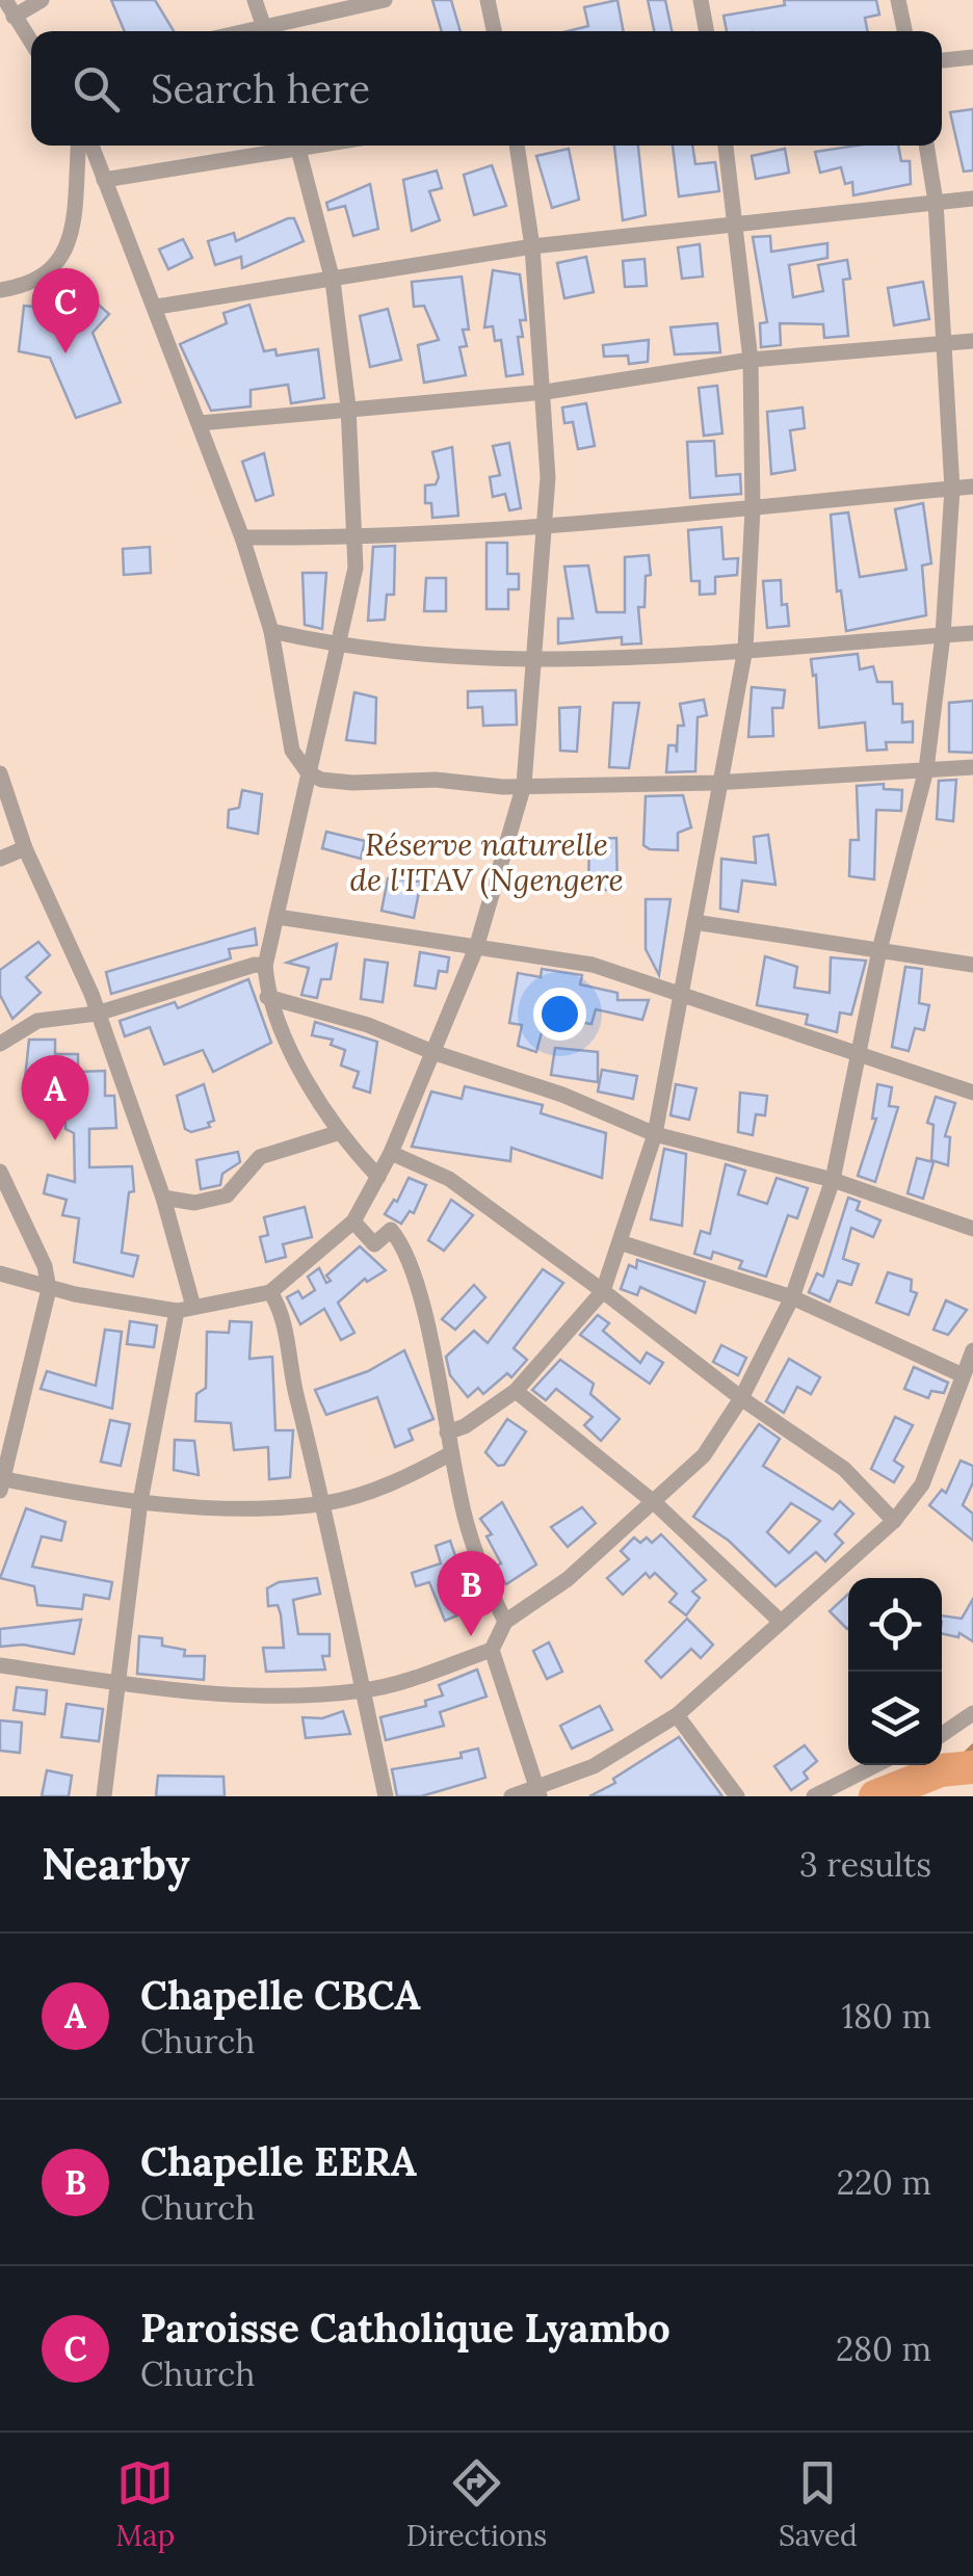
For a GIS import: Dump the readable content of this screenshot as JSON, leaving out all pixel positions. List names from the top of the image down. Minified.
{"parks":["Réserve naturelle de l'ITAV (Ngengere"],"page":{"search":"Search here","pins":["C","A","B"],"heading":["Nearby","3 results"],"list":[{"mark":"A","name":"Chapelle CBCA","note":"Church","value":"180 m"},{"mark":"B","name":"Chapelle EERA","note":"Church","value":"220 m"},{"mark":"C","name":"Paroisse Catholique Lyambo","note":"Church","value":"280 m"}],"nav":["Map","Directions","Saved"]}}
